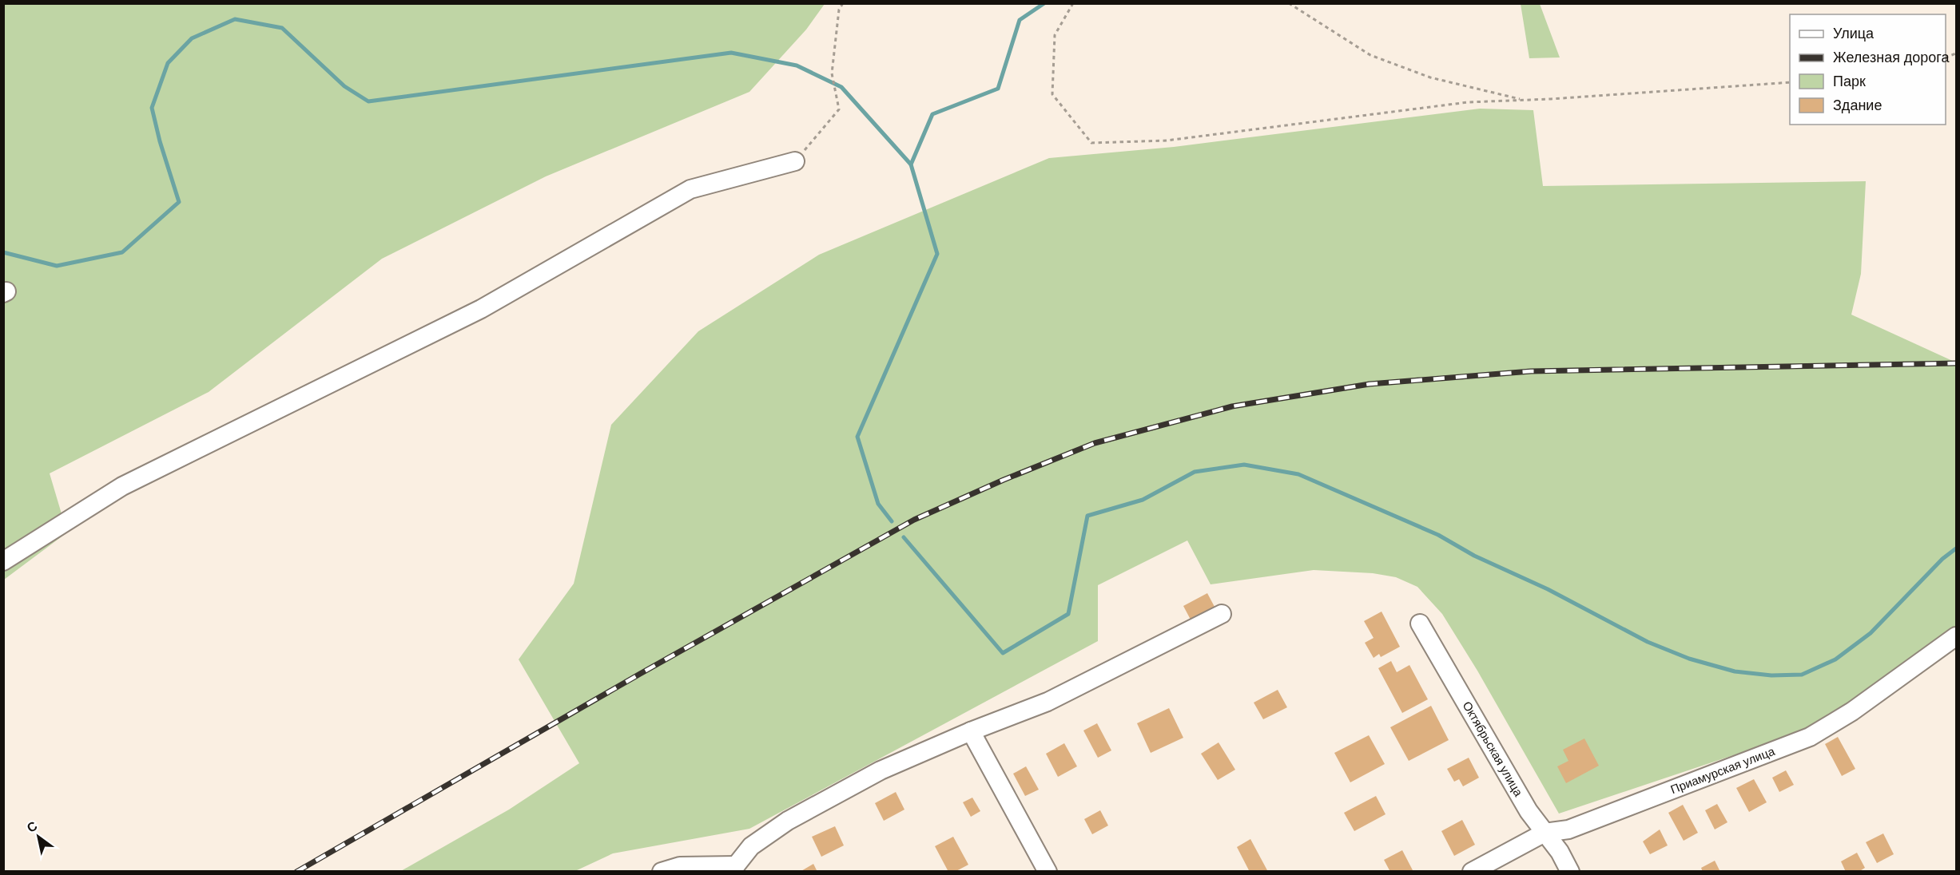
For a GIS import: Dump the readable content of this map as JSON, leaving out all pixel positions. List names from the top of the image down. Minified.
{"streets":{"street":["Октябрьская улица","Приамурская улица"]},"crossings":[["Октябрьская улица","Приамурская улица"]],"legend":["Улица","Железная дорога","Парк","Здание"],"north":"top left"}
